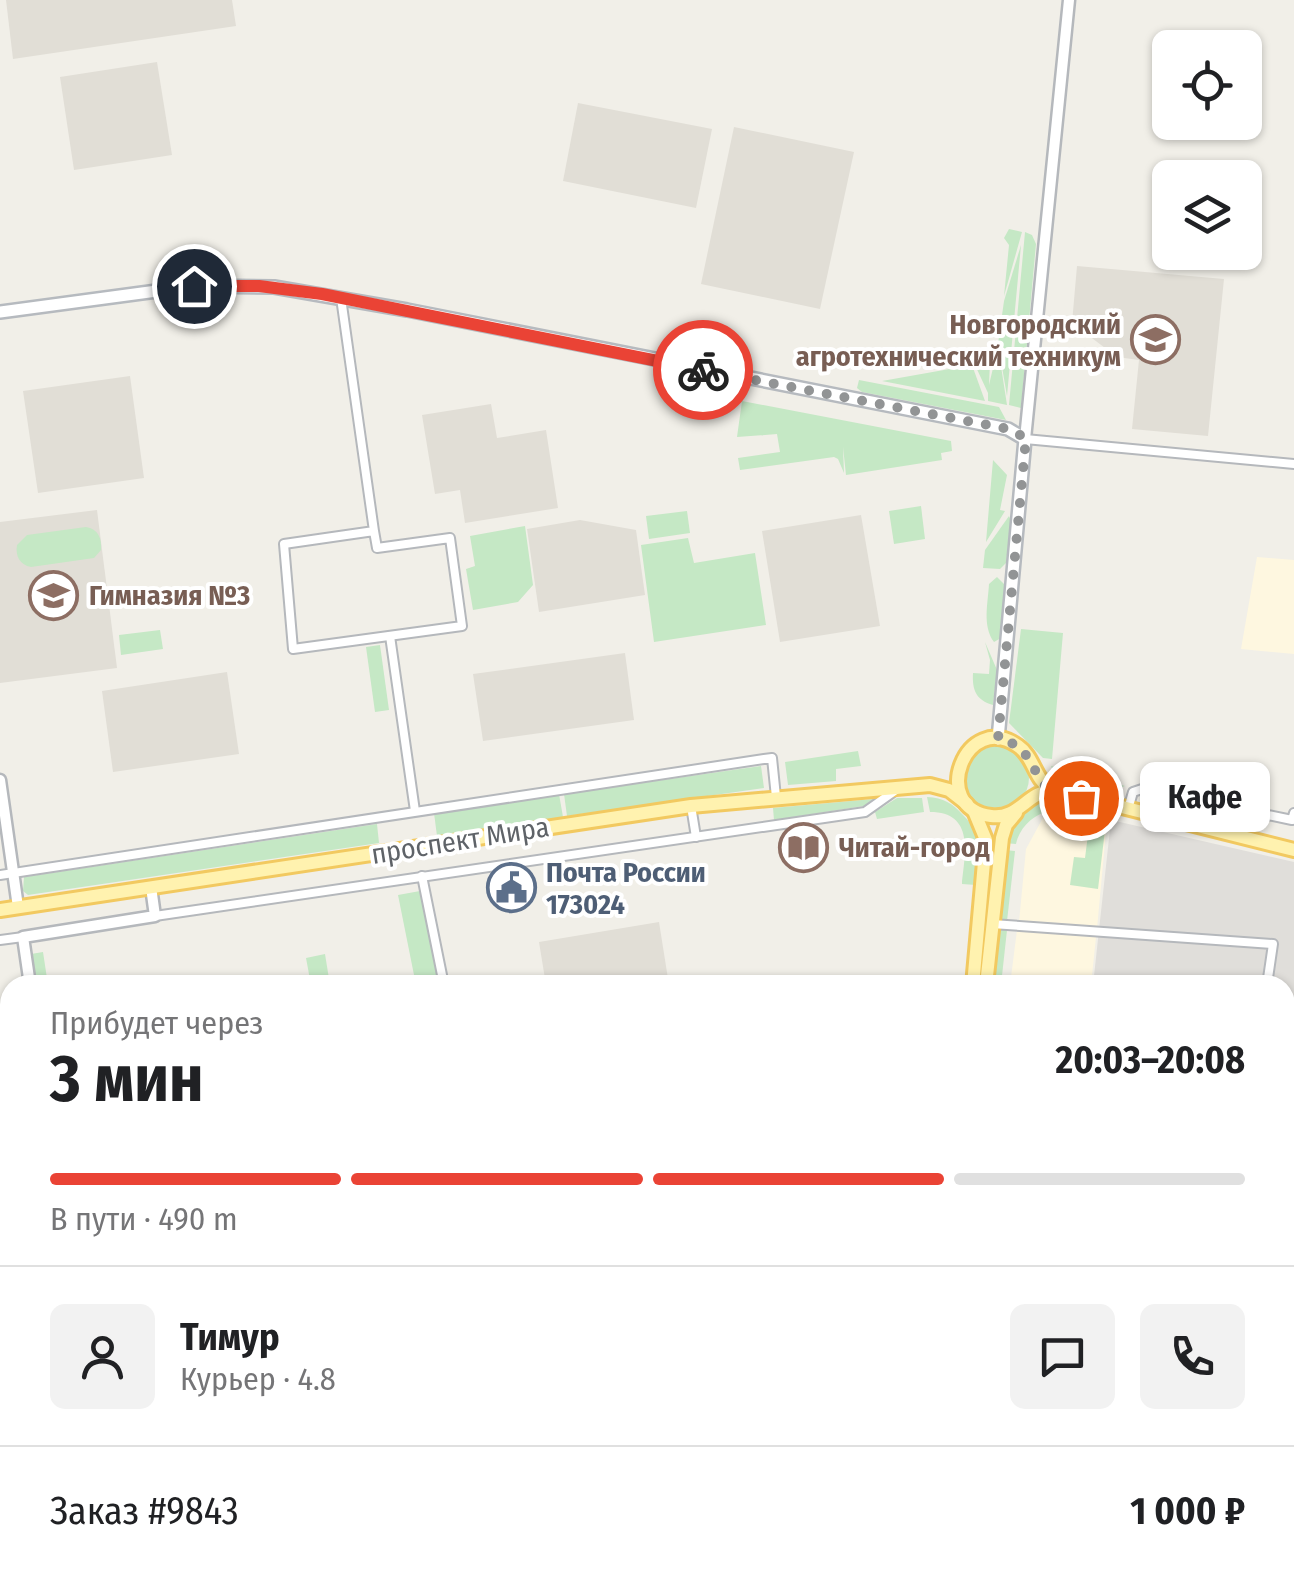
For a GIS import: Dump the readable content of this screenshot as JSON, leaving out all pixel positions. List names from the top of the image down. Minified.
{"streets":{"main road":["проспект Мира"]},"places":{"school or university":["Новгородский агротехнический техникум","Гимназия №3"],"other":["Кафе"],"library":["Читай-город"],"public building":["Почта России 173024"]},"page":{"bubble":"Кафе","heading":["3 мин","Прибудет через","20:03–20:08"],"panel":["Тимур","Курьер · 4.8","Заказ #9843","1 000 ₽"],"bar":"В пути · 490 m"}}
